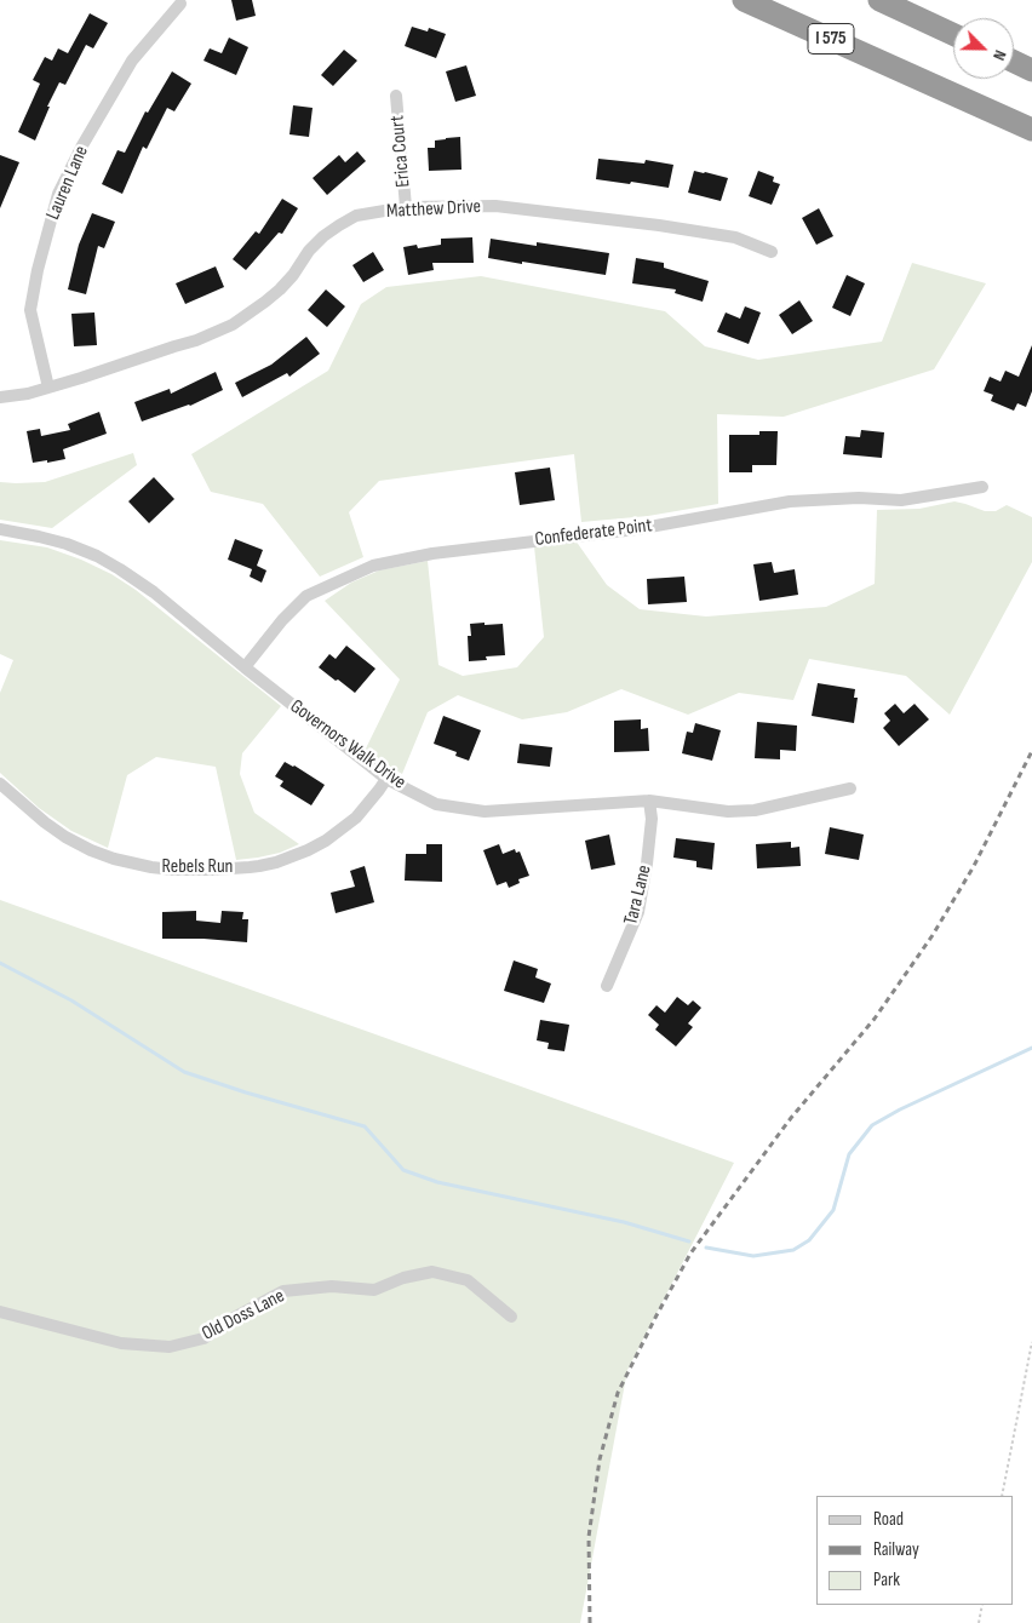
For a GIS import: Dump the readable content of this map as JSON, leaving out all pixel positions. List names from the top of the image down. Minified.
{"streets":{"highway":["I 575"],"street":["Erica Court","Lauren Lane","Matthew Drive","Confederate Point","Governors Walk Drive","Rebels Run","Tara Lane","Old Doss Lane"]},"crossings":[["Erica Court","Matthew Drive"],["Lauren Lane","Matthew Drive"],["Confederate Point","Governors Walk Drive"],["Governors Walk Drive","Rebels Run"],["Governors Walk Drive","Tara Lane"]],"legend":["Road","Railway","Park"],"north":"bottom right"}
